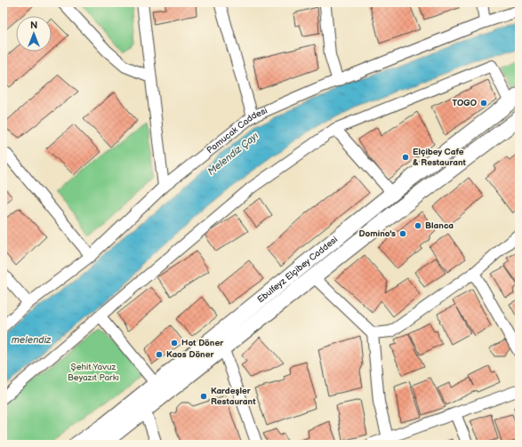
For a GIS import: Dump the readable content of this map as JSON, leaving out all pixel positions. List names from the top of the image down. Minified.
{"streets":{"main road":["Ebulfeyz Elçibey Caddesi"],"street":["Pamucak Caddesi"]},"water":["Melendiz Çayı","melendiz"],"parks":["Şehit Yavuz Beyazıt Parkı"],"places":["TOGO","Elçibey Cafe & Restaurant","Blanca","Domino's","Hot Döner","Kaos Döner","Kardeşler Restaurant"],"north":"top"}
